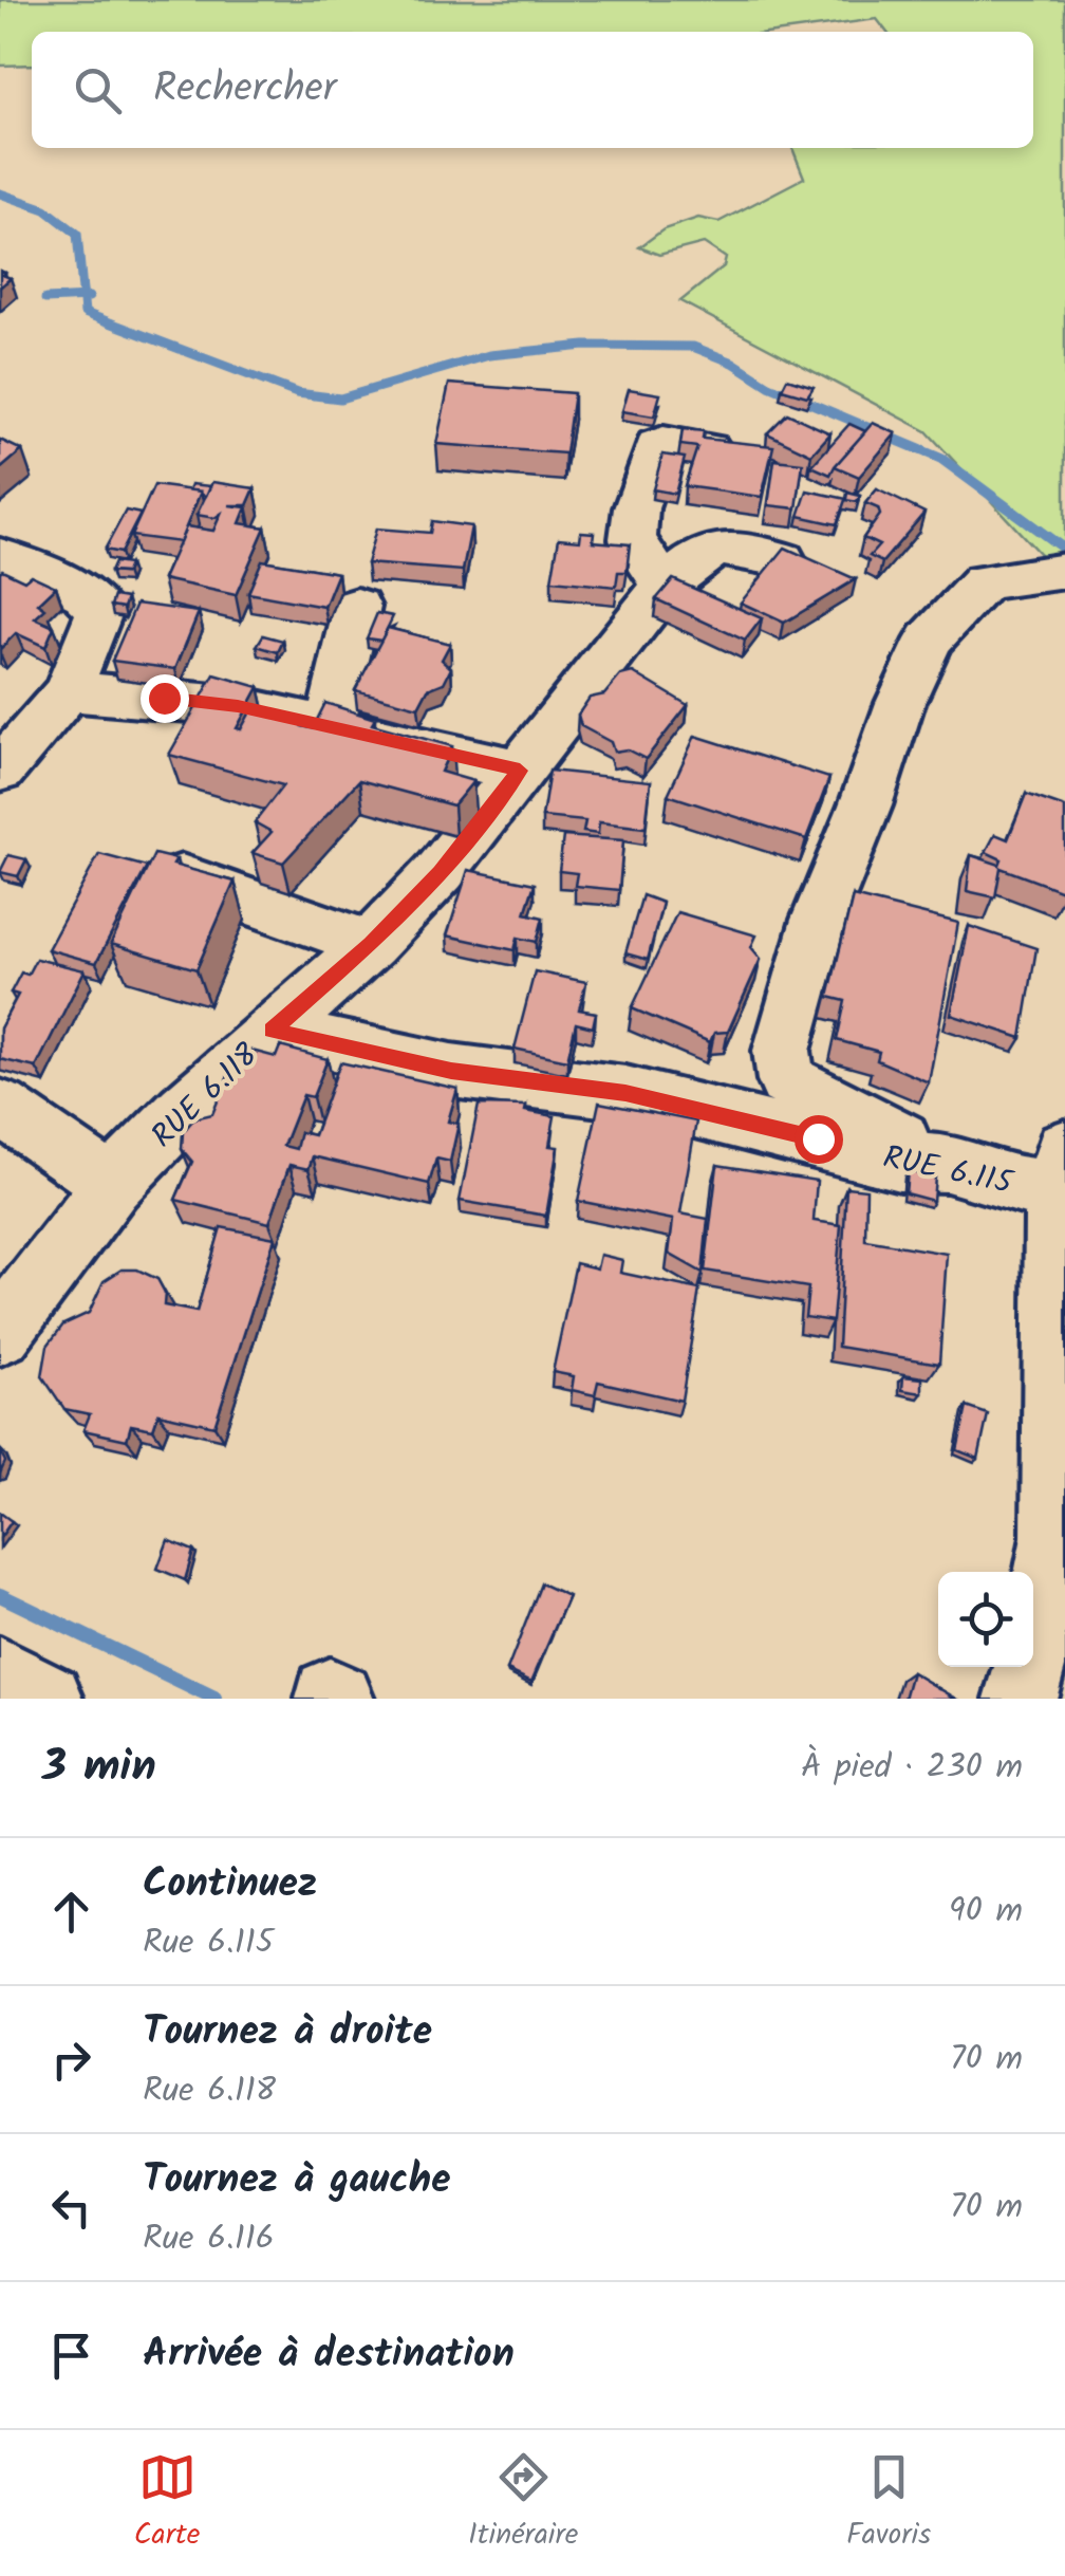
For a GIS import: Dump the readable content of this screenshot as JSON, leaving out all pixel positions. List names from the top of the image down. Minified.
{"streets":{"street":["RUE 6.118","RUE 6.115"]},"crossings":[["RUE 6.118","RUE 6.115"]],"page":{"search":"Rechercher","heading":["3 min","À pied · 230 m"],"list":[["Continuez","Rue 6.115","90 m"],["Tournez à droite","Rue 6.118","70 m"],["Tournez à gauche","Rue 6.116","70 m"],"Arrivée à destination"],"nav":["Carte","Itinéraire","Favoris"]}}
